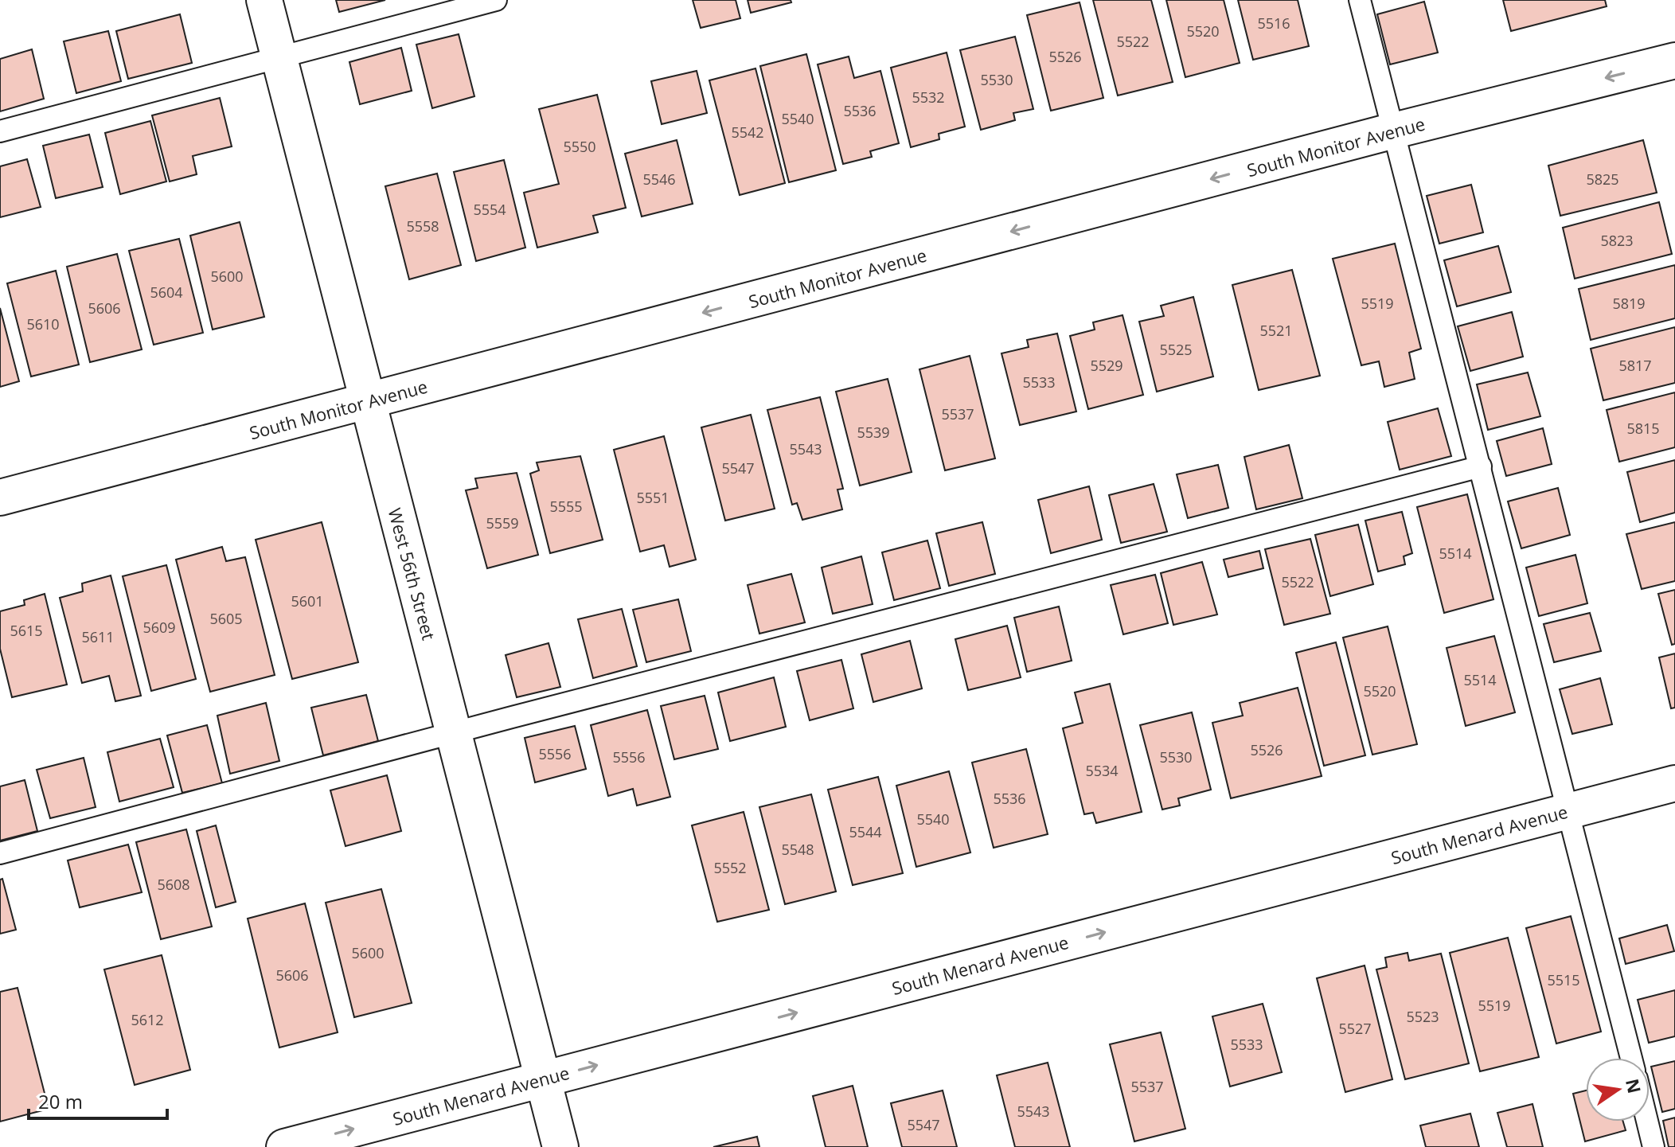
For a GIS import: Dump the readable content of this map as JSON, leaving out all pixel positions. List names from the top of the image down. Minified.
{"streets":{"street":["South Monitor Avenue","West 56th Street","South Menard Avenue"]},"crossings":[["South Monitor Avenue","West 56th Street"],["West 56th Street","South Menard Avenue"]],"one_way":["South Monitor Avenue","South Menard Avenue"],"house_numbers":["5516","5520","5522","5526","5530","5532","5536","5540","5542","5550","5546","5825","5554","5558","5823","5600","5604","5519","5819","5606","5610","5521","5525","5529","5817","5533","5537","5815","5539","5543","5547","5551","5555","5559","5514","5522","5601","5605","5609","5615","5611","5514","5520","5526","5556","5556","5530","5534","5536","5540","5544","5548","5552","5608","5600","5606","5515","5519","5523","5612","5527","5533","5537","5543","5547"],"scale_bar":"20 m","north":"right"}
